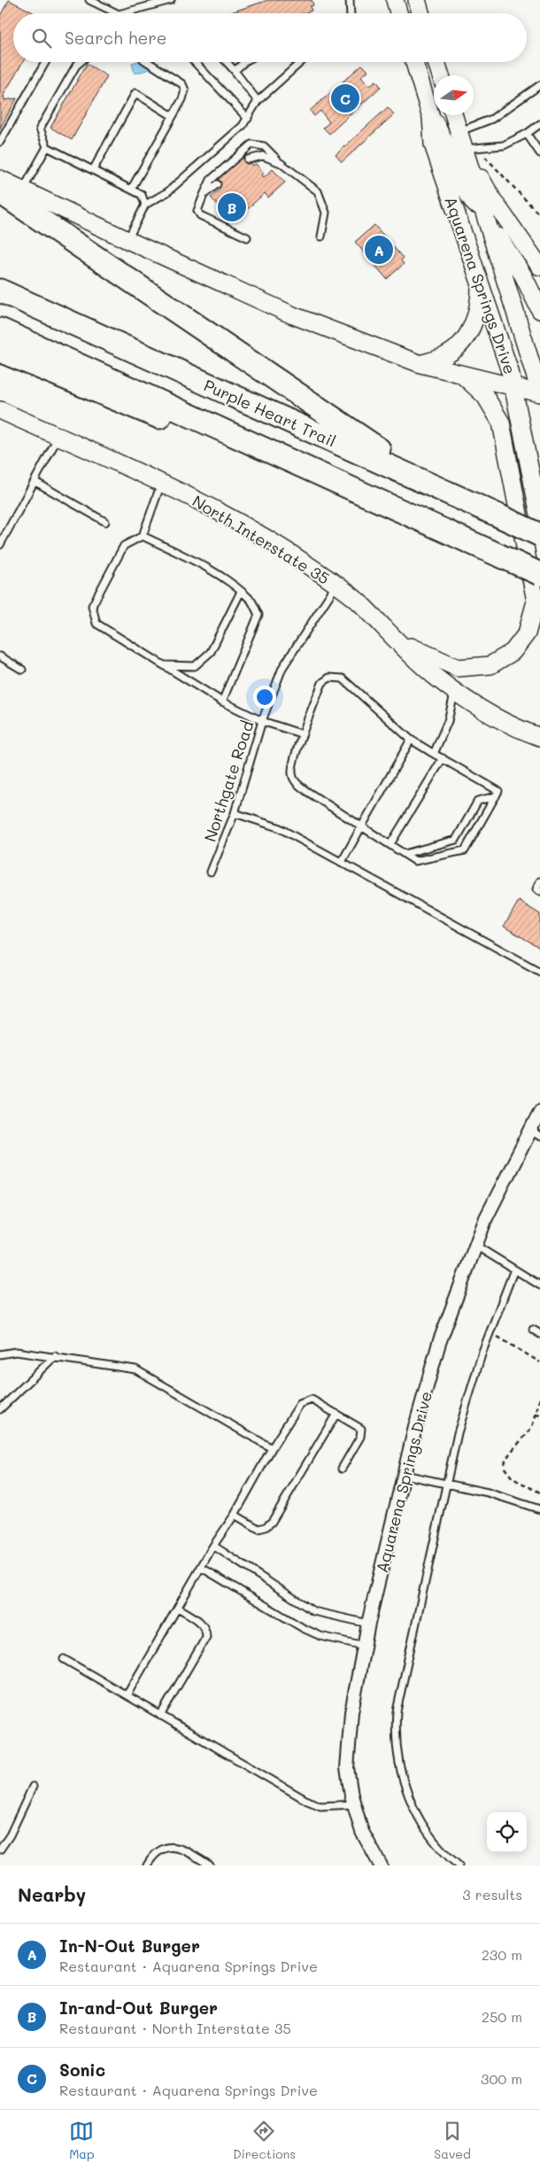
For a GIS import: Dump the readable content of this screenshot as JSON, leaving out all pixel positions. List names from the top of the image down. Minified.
{"streets":{"highway":["Purple Heart Trail"],"main road":["Aquarena Springs Drive","North Interstate 35"],"lane":["Northgate Road"]},"crossings":[["North Interstate 35","Northgate Road"]],"north":"right","page":{"search":"Search here","pins":["C","B","A"],"heading":["Nearby","3 results"],"list":[{"mark":"A","name":"In-N-Out Burger","note":"Restaurant · Aquarena Springs Drive","value":"230 m"},{"mark":"B","name":"In-and-Out Burger","note":"Restaurant · North Interstate 35","value":"250 m"},{"mark":"C","name":"Sonic","note":"Restaurant · Aquarena Springs Drive","value":"300 m"}],"nav":["Map","Directions","Saved"]}}
